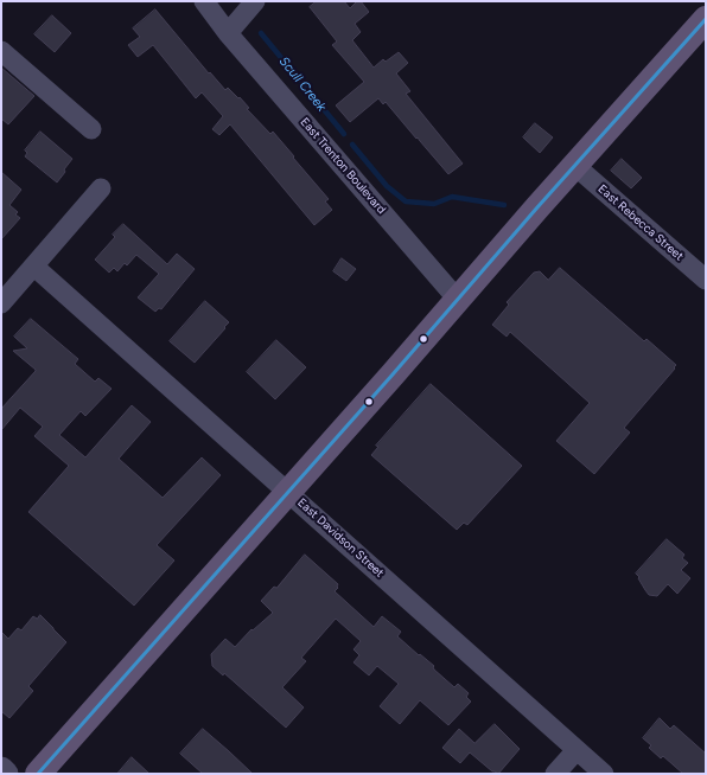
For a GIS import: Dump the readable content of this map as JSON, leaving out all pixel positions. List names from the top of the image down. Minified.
{"streets":{"street":["East Trenton Boulevard","East Rebecca Street","East Davidson Street"]},"water":["Scull Creek"]}
